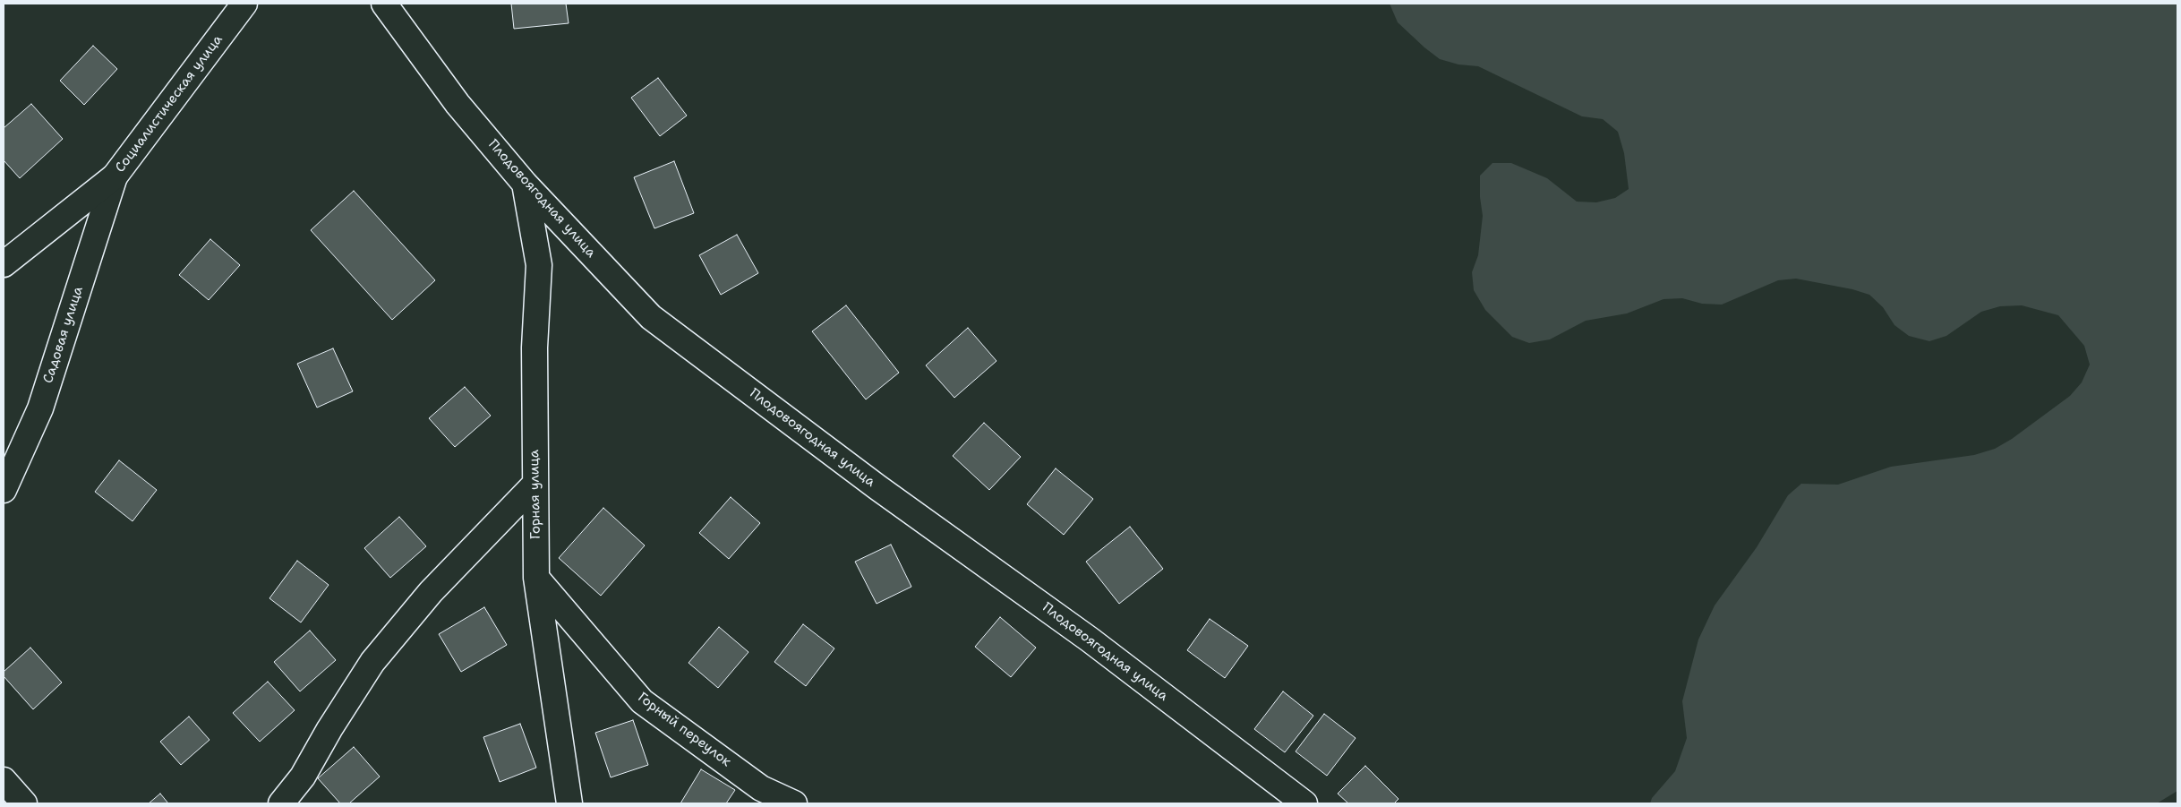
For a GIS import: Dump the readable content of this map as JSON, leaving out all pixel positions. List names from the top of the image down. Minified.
{"streets":{"street":["Социалистическая улица","Плодовоягодная улица","Садовая улица","Горная улица","Горный переулок"]},"crossings":[["Социалистическая улица","Садовая улица"],["Плодовоягодная улица","Горная улица"],["Горная улица","Горный переулок"]]}
